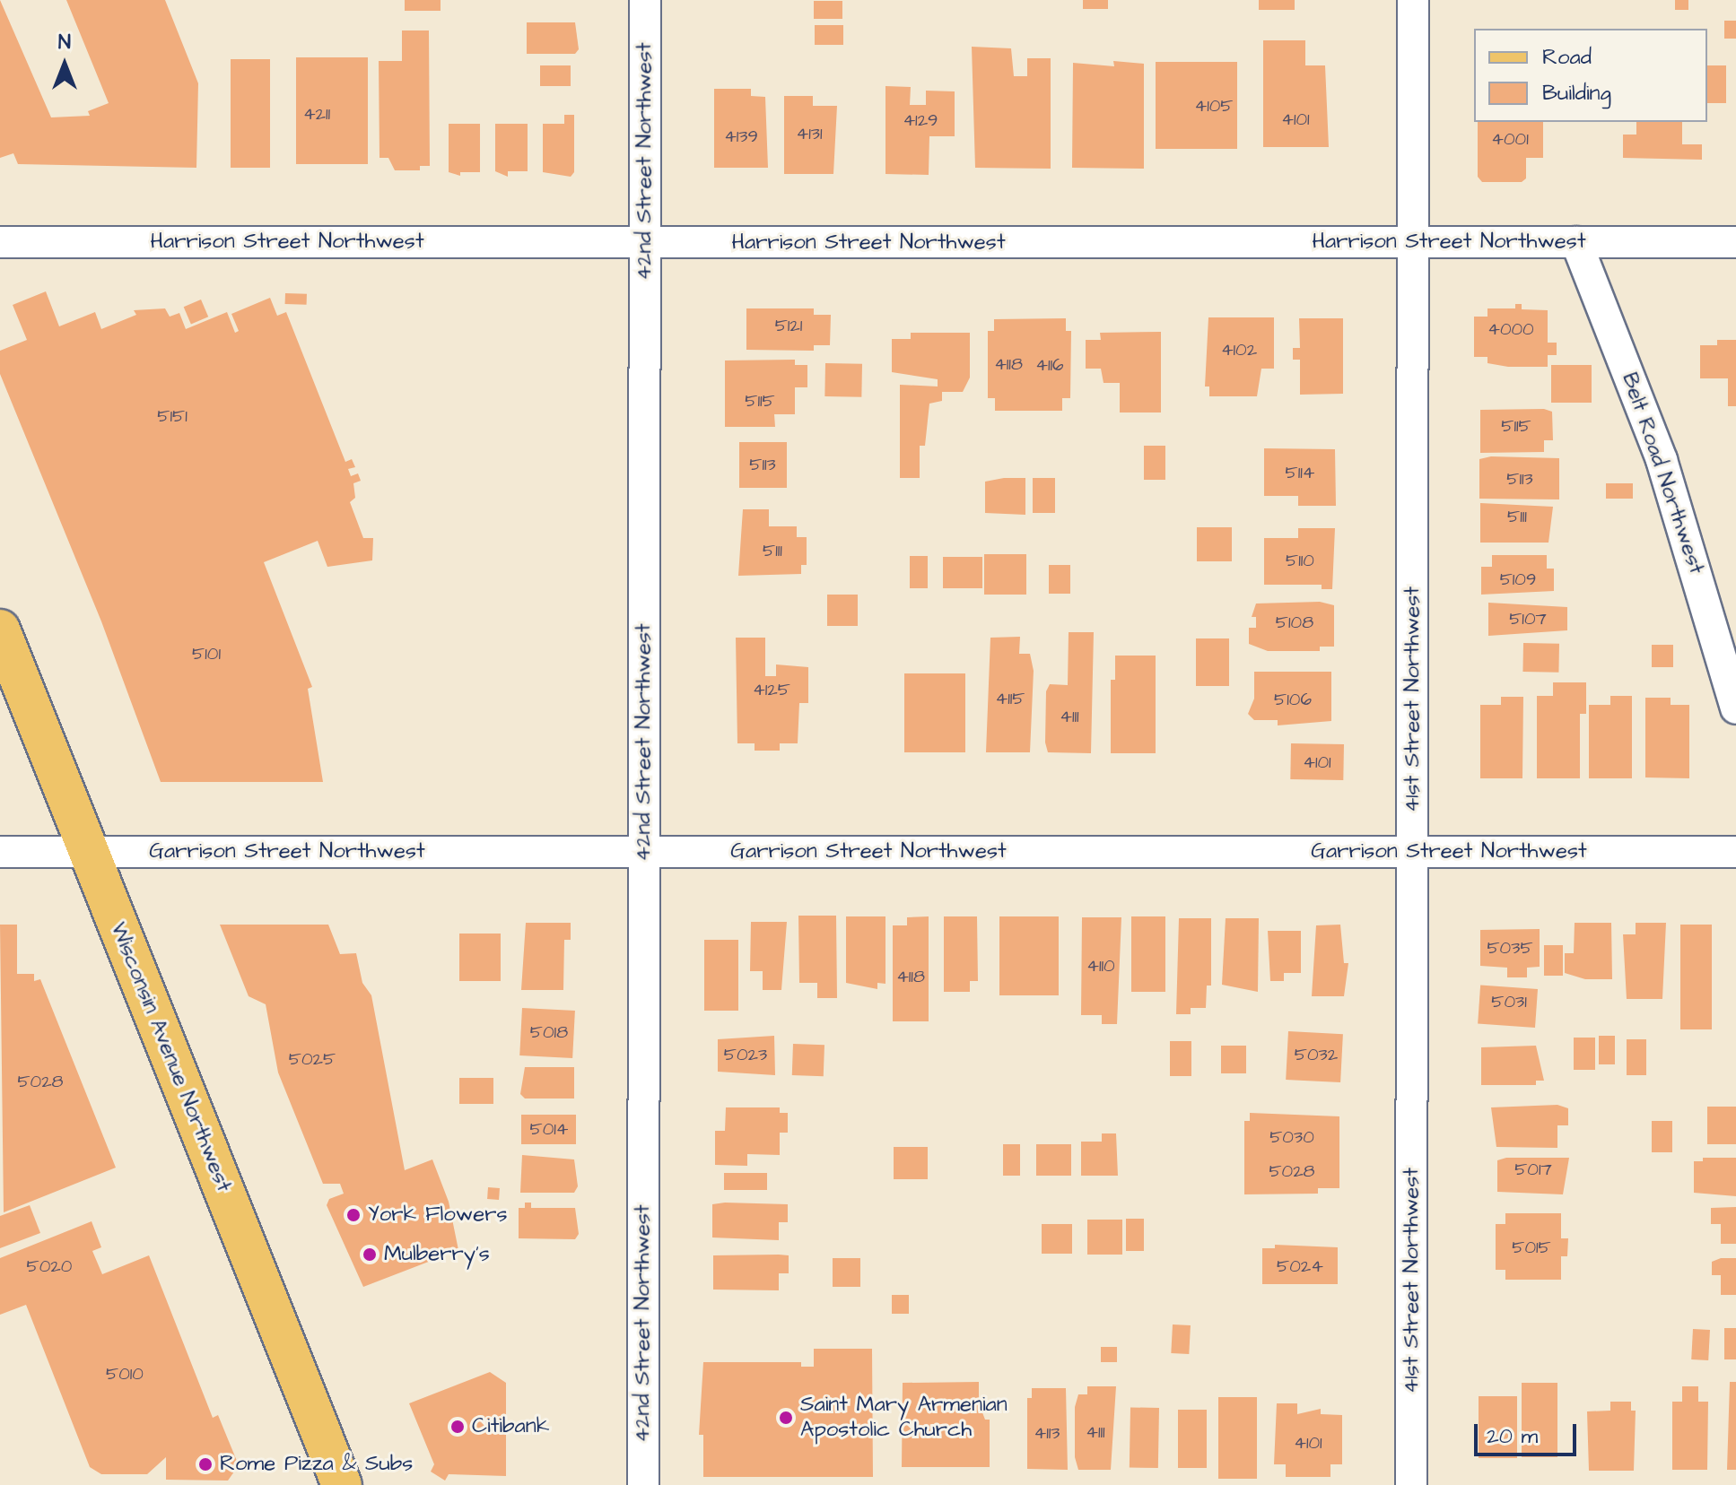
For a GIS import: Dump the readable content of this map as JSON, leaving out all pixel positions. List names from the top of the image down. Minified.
{"streets":{"main road":["Wisconsin Avenue Northwest"],"street":["42nd Street Northwest","Harrison Street Northwest","Belt Road Northwest","41st Street Northwest","Garrison Street Northwest"]},"crossings":[["42nd Street Northwest","Harrison Street Northwest"],["42nd Street Northwest","Garrison Street Northwest"],["Harrison Street Northwest","Belt Road Northwest"],["Harrison Street Northwest","41st Street Northwest"],["41st Street Northwest","Garrison Street Northwest"],["Garrison Street Northwest","Wisconsin Avenue Northwest"]],"places":["York Flowers","Mulberry's","Saint Mary Armenian Apostolic Church","Citibank","Rome Pizza & Subs"],"house_numbers":["4105","4211","4101","4129","4131","4139","4001","5121","4000","4102","4118","4116","5115","5151","5115","5113","5114","5113","5111","5111","5110","5109","5107","5108","5101","4125","4115","5106","4111","4101","5035","4110","4118","5031","5018","5023","5032","5025","5028","5014","5030","5017","5028","5015","5020","5024","5010","4111","4113","4101"],"legend":["Road","Building"],"scale_bar":"20 m","north":"top"}
